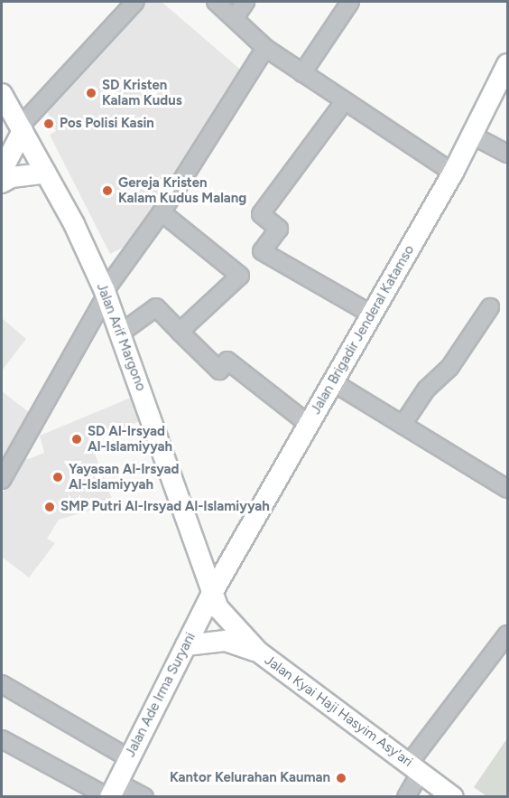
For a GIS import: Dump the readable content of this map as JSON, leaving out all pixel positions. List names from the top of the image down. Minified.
{"streets":{"main road":["Jalan Brigadir Jenderal Katamso","Jalan Arif Margono","Jalan Ade Irma Suryani","Jalan Kyai Haji Hasyim Asy'ari"]},"crossings":[["Jalan Brigadir Jenderal Katamso","Jalan Arif Margono"],["Jalan Brigadir Jenderal Katamso","Jalan Ade Irma Suryani"],["Jalan Brigadir Jenderal Katamso","Jalan Kyai Haji Hasyim Asy'ari"],["Jalan Arif Margono","Jalan Ade Irma Suryani"],["Jalan Arif Margono","Jalan Kyai Haji Hasyim Asy'ari"],["Jalan Ade Irma Suryani","Jalan Kyai Haji Hasyim Asy'ari"]],"places":["SD Kristen Kalam Kudus","Pos Polisi Kasin","Gereja Kristen Kalam Kudus Malang","SD Al-Irsyad Al-Islamiyyah","Yayasan Al-Irsyad Al-Islamiyyah","SMP Putri Al-Irsyad Al-Islamiyyah","Kantor Kelurahan Kauman"]}
